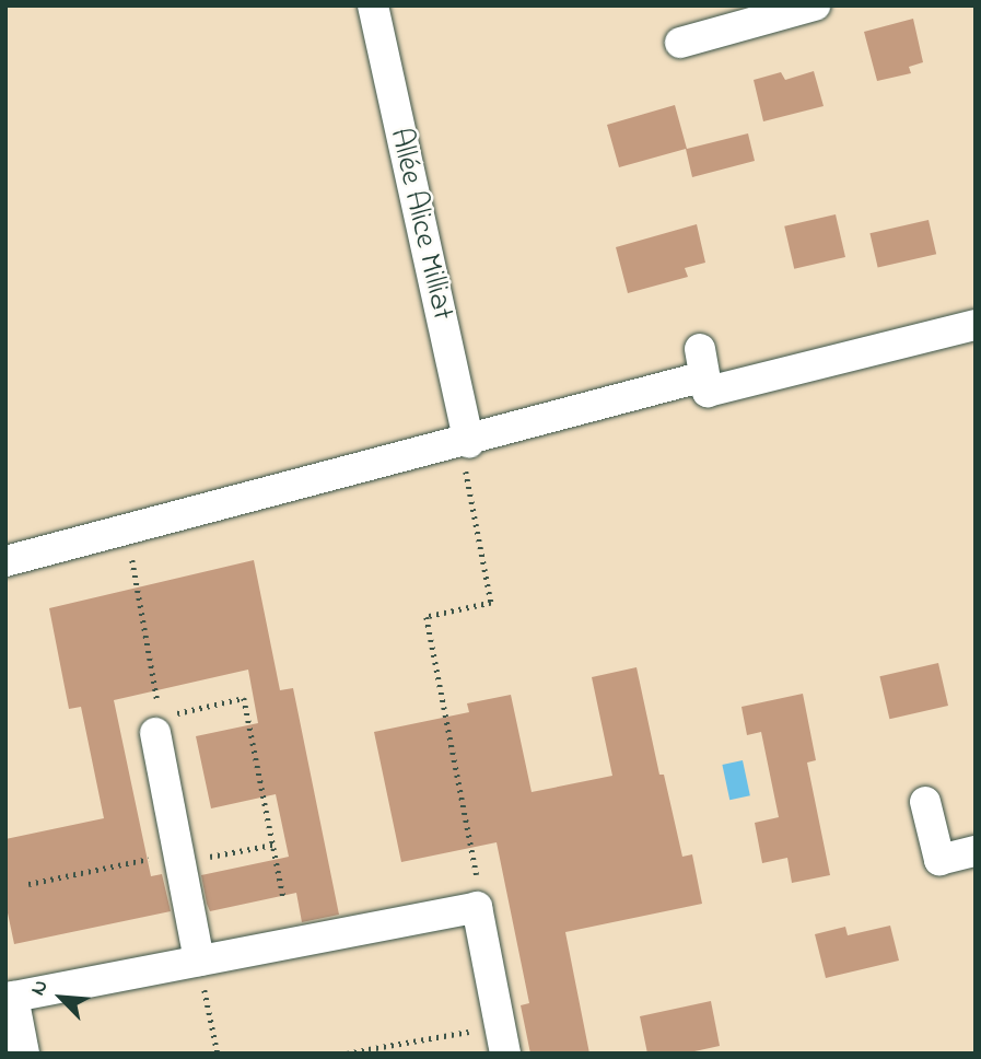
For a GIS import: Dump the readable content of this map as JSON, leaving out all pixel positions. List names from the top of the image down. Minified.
{"streets":{"street":["Allée Alice Milliat"]},"north":"top left"}
